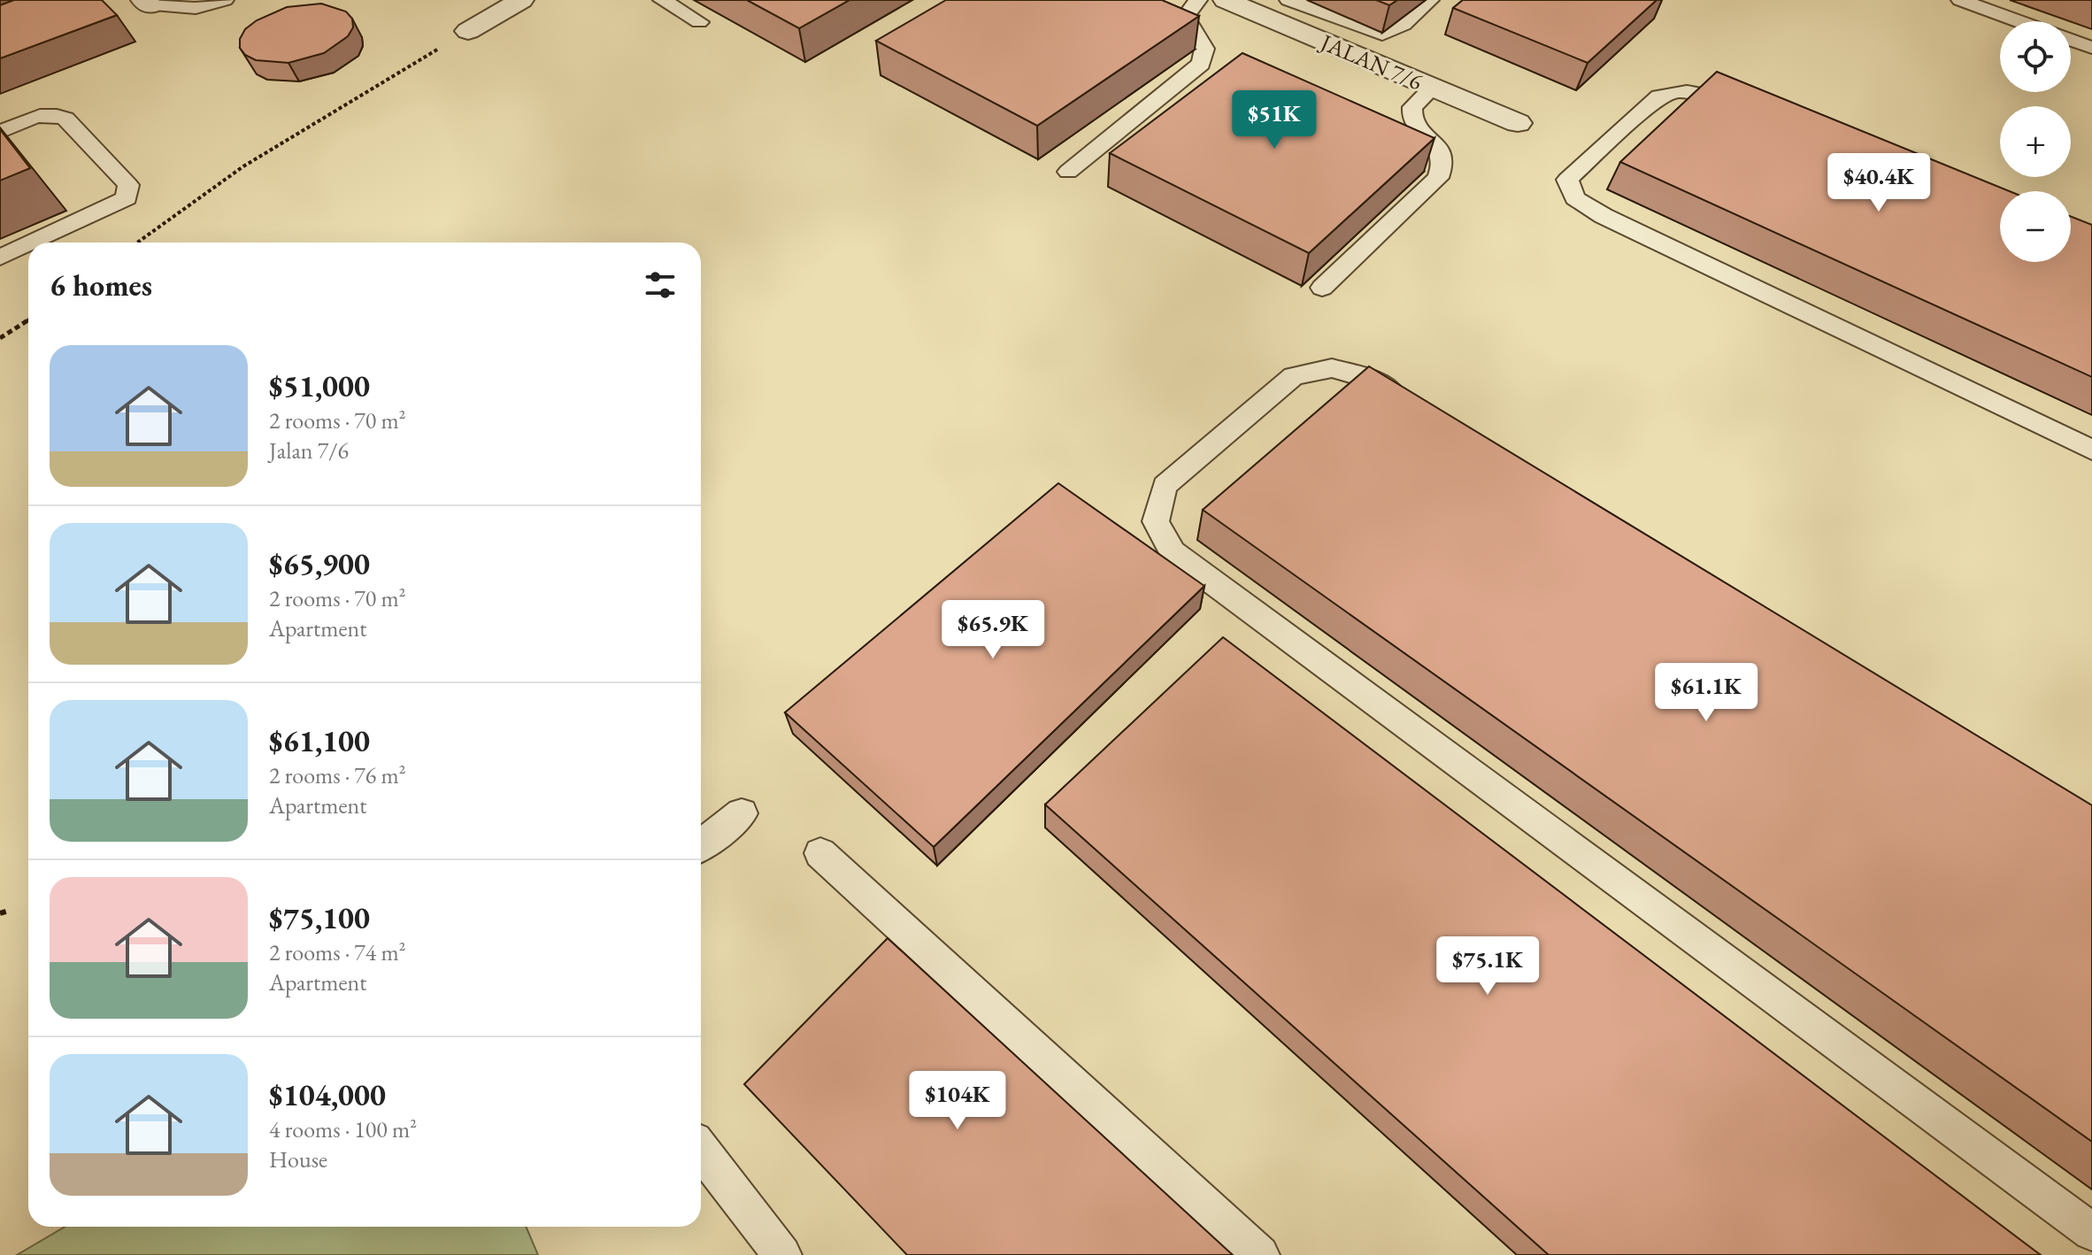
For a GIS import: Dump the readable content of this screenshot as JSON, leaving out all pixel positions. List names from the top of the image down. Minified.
{"streets":{"street":["JALAN 7/6"]},"page":{"map_buttons":["+","−"],"price":["$51K","$40.4K","$65.9K","$61.1K","$75.1K","$104K"],"heading":"6 homes","list":[{"name":"$51,000","note":"2 rooms · 70 m² · Jalan 7/6"},{"name":"$65,900","note":"2 rooms · 70 m² · Apartment"},{"name":"$61,100","note":"2 rooms · 76 m² · Apartment"},{"name":"$75,100","note":"2 rooms · 74 m² · Apartment"},{"name":"$104,000","note":"4 rooms · 100 m² · House"}]}}
